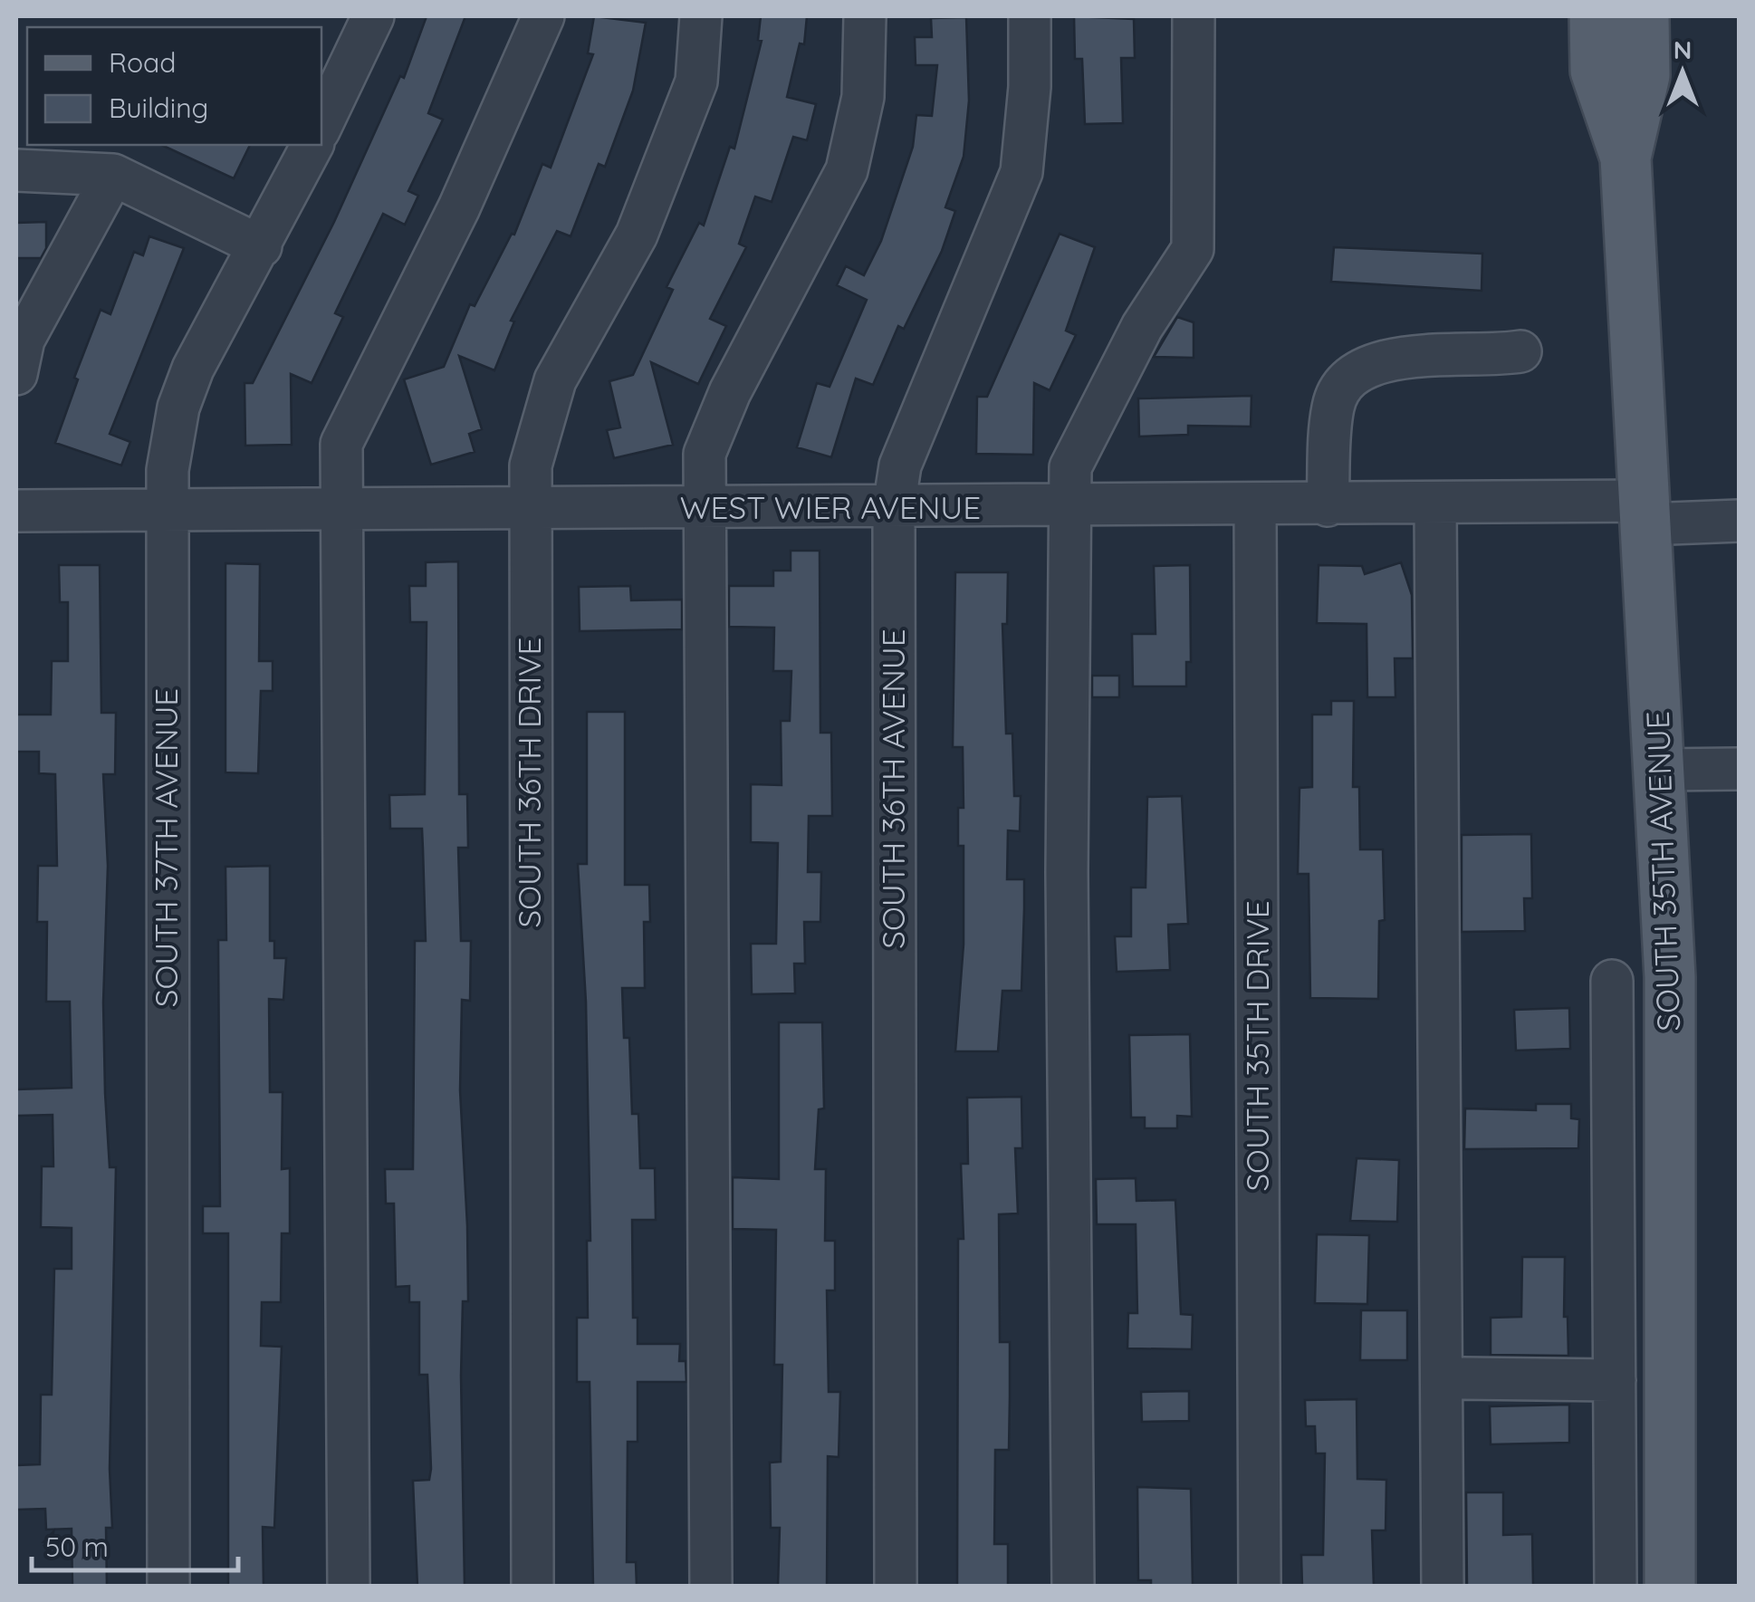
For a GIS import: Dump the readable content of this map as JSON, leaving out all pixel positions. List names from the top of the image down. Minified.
{"streets":{"main road":["SOUTH 35TH AVENUE"],"street":["WEST WIER AVENUE","SOUTH 36TH DRIVE","SOUTH 36TH AVENUE","SOUTH 37TH AVENUE","SOUTH 35TH DRIVE"]},"crossings":[["WEST WIER AVENUE","SOUTH 36TH DRIVE"],["WEST WIER AVENUE","SOUTH 36TH AVENUE"],["WEST WIER AVENUE","SOUTH 37TH AVENUE"],["WEST WIER AVENUE","SOUTH 35TH AVENUE"],["WEST WIER AVENUE","SOUTH 35TH DRIVE"]],"legend":["Road","Building"],"scale_bar":"50 m","north":"top"}
